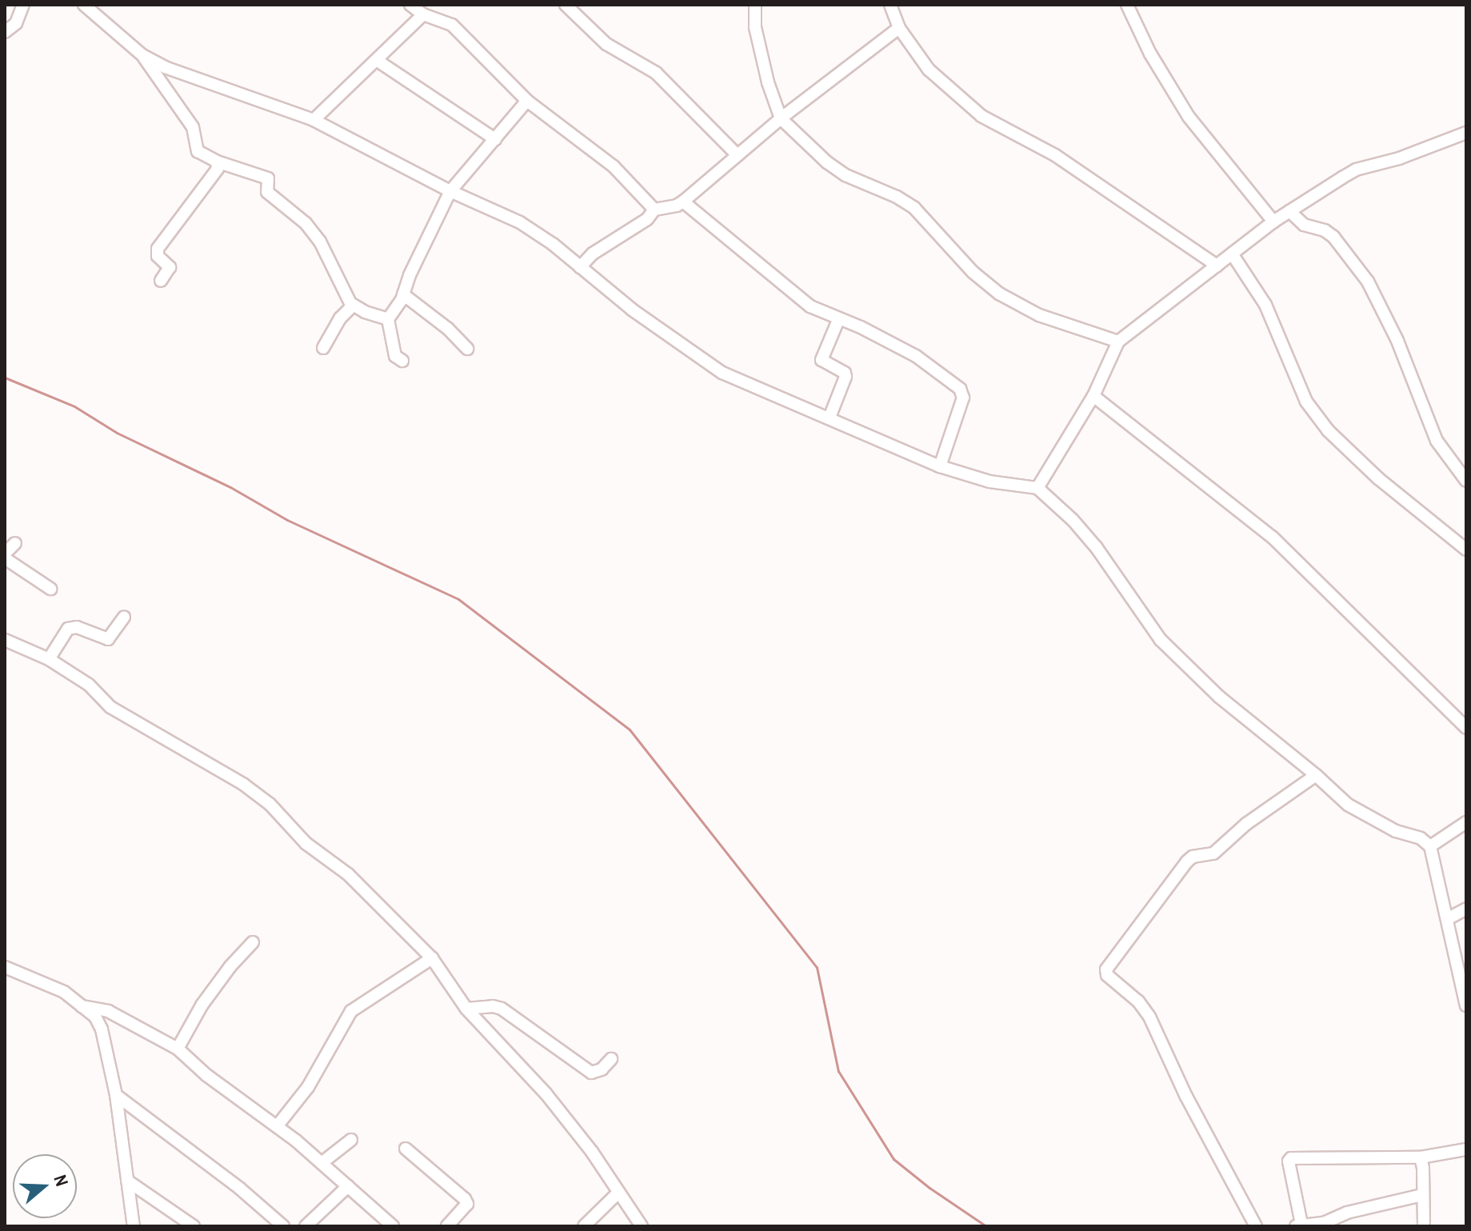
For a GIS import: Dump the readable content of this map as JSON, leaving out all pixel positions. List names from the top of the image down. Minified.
{"north":"right"}
